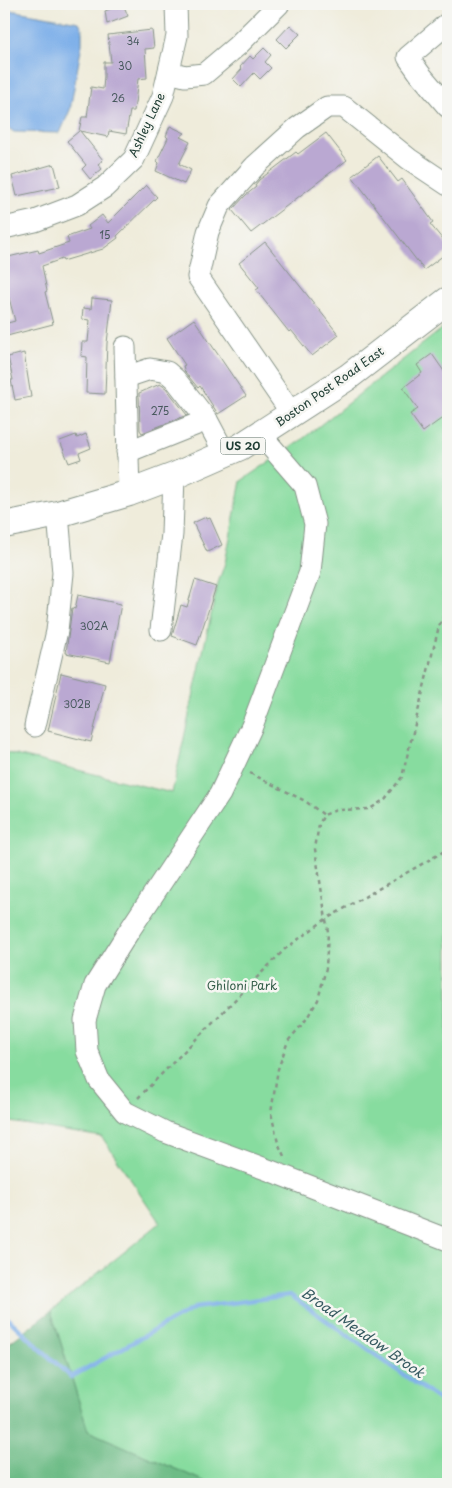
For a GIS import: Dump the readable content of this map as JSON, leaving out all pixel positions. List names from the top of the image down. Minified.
{"streets":{"main road":["Boston Post Road East","US 20"],"street":["Ashley Lane"]},"water":["Broad Meadow Brook"],"parks":["Ghiloni Park"],"house_numbers":["34","30","26","15","275","302A","302B"]}
